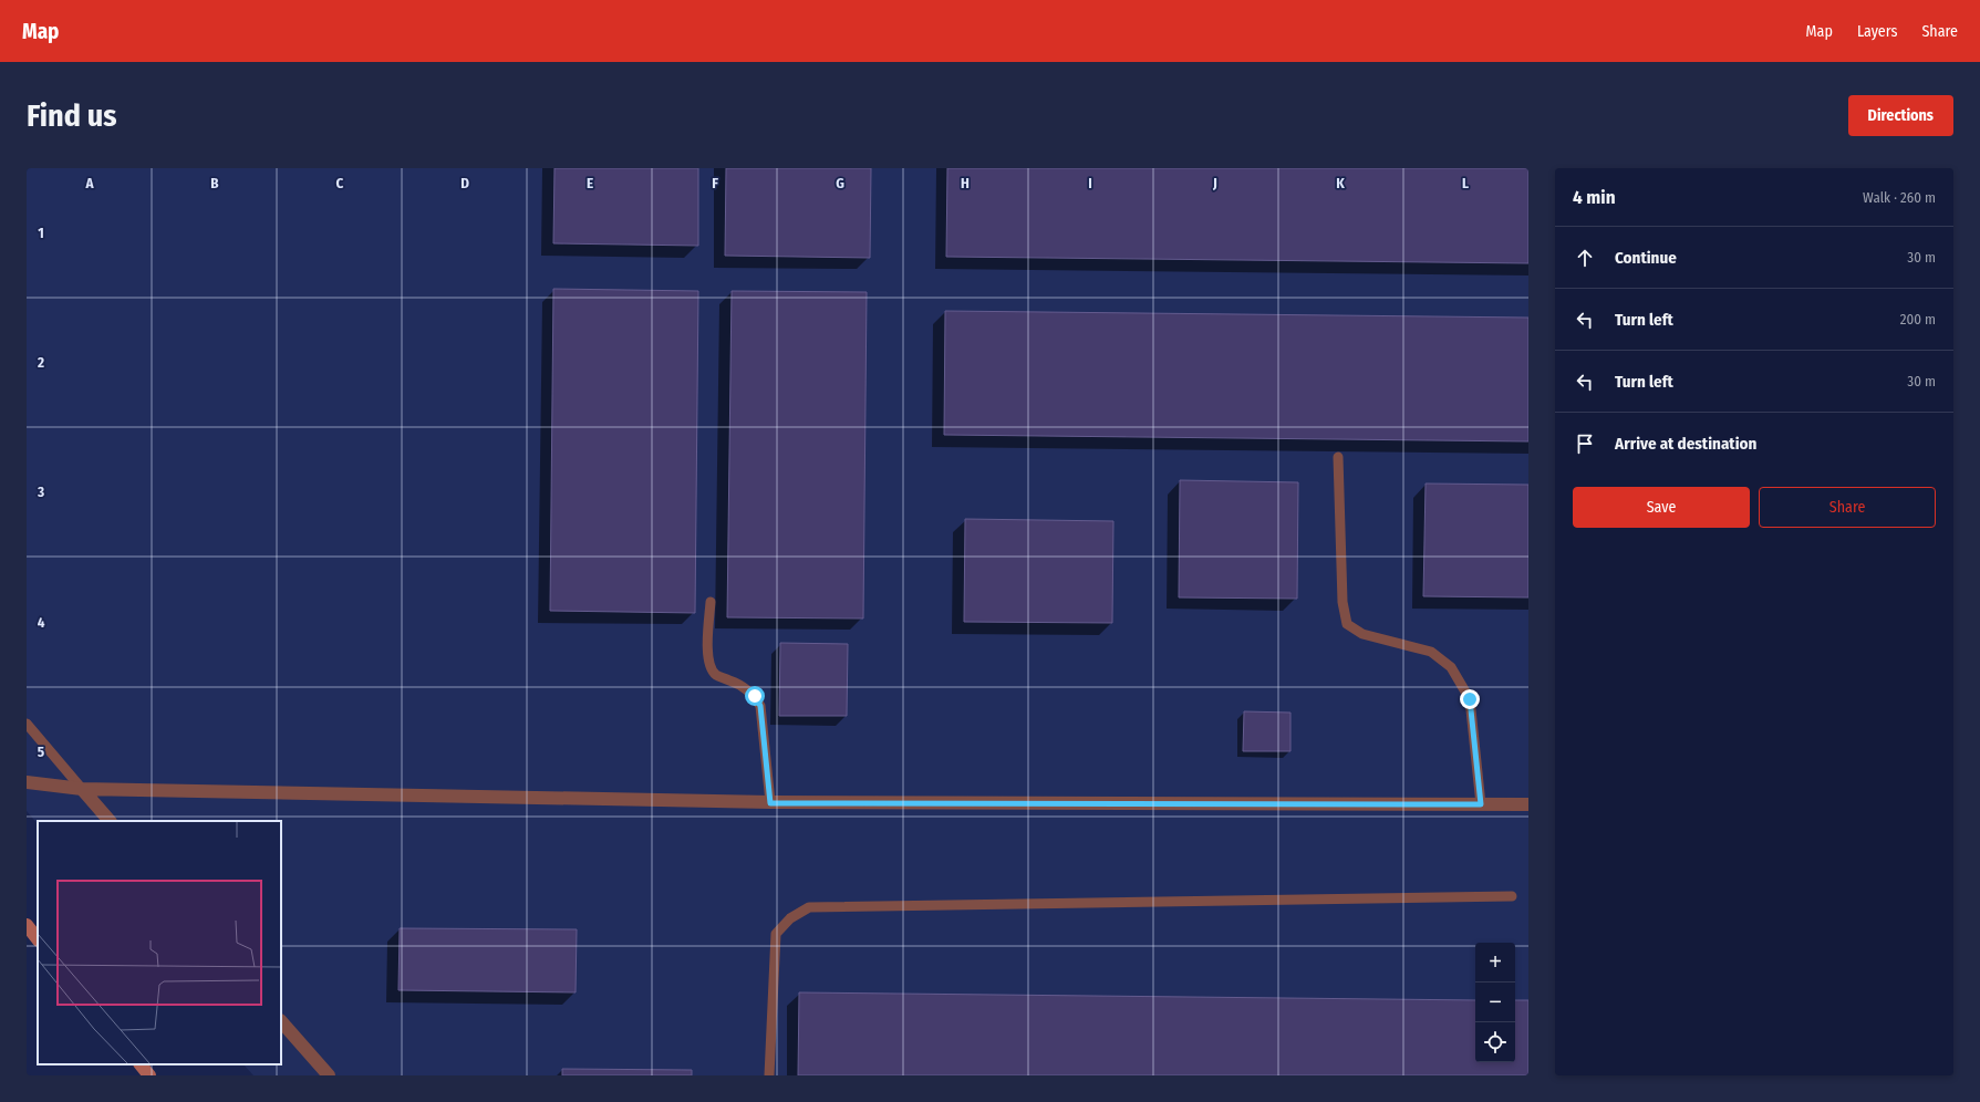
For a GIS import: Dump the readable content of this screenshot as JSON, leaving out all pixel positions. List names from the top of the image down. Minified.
{"page":{"header":"Map","nav":["Map","Layers","Share"],"buttons":["Directions",["Save","Share"]],"title":"Find us","heading":["4 min","Walk · 260 m"],"list":[["Continue","30 m"],["Turn left","200 m"],["Turn left","30 m"],"Arrive at destination"],"map_buttons":["+","−"]},"grid":{"columns":["A","B","C","D","E","F","G","H","I","J","K","L"],"rows":["1","2","3","4","5"]}}
